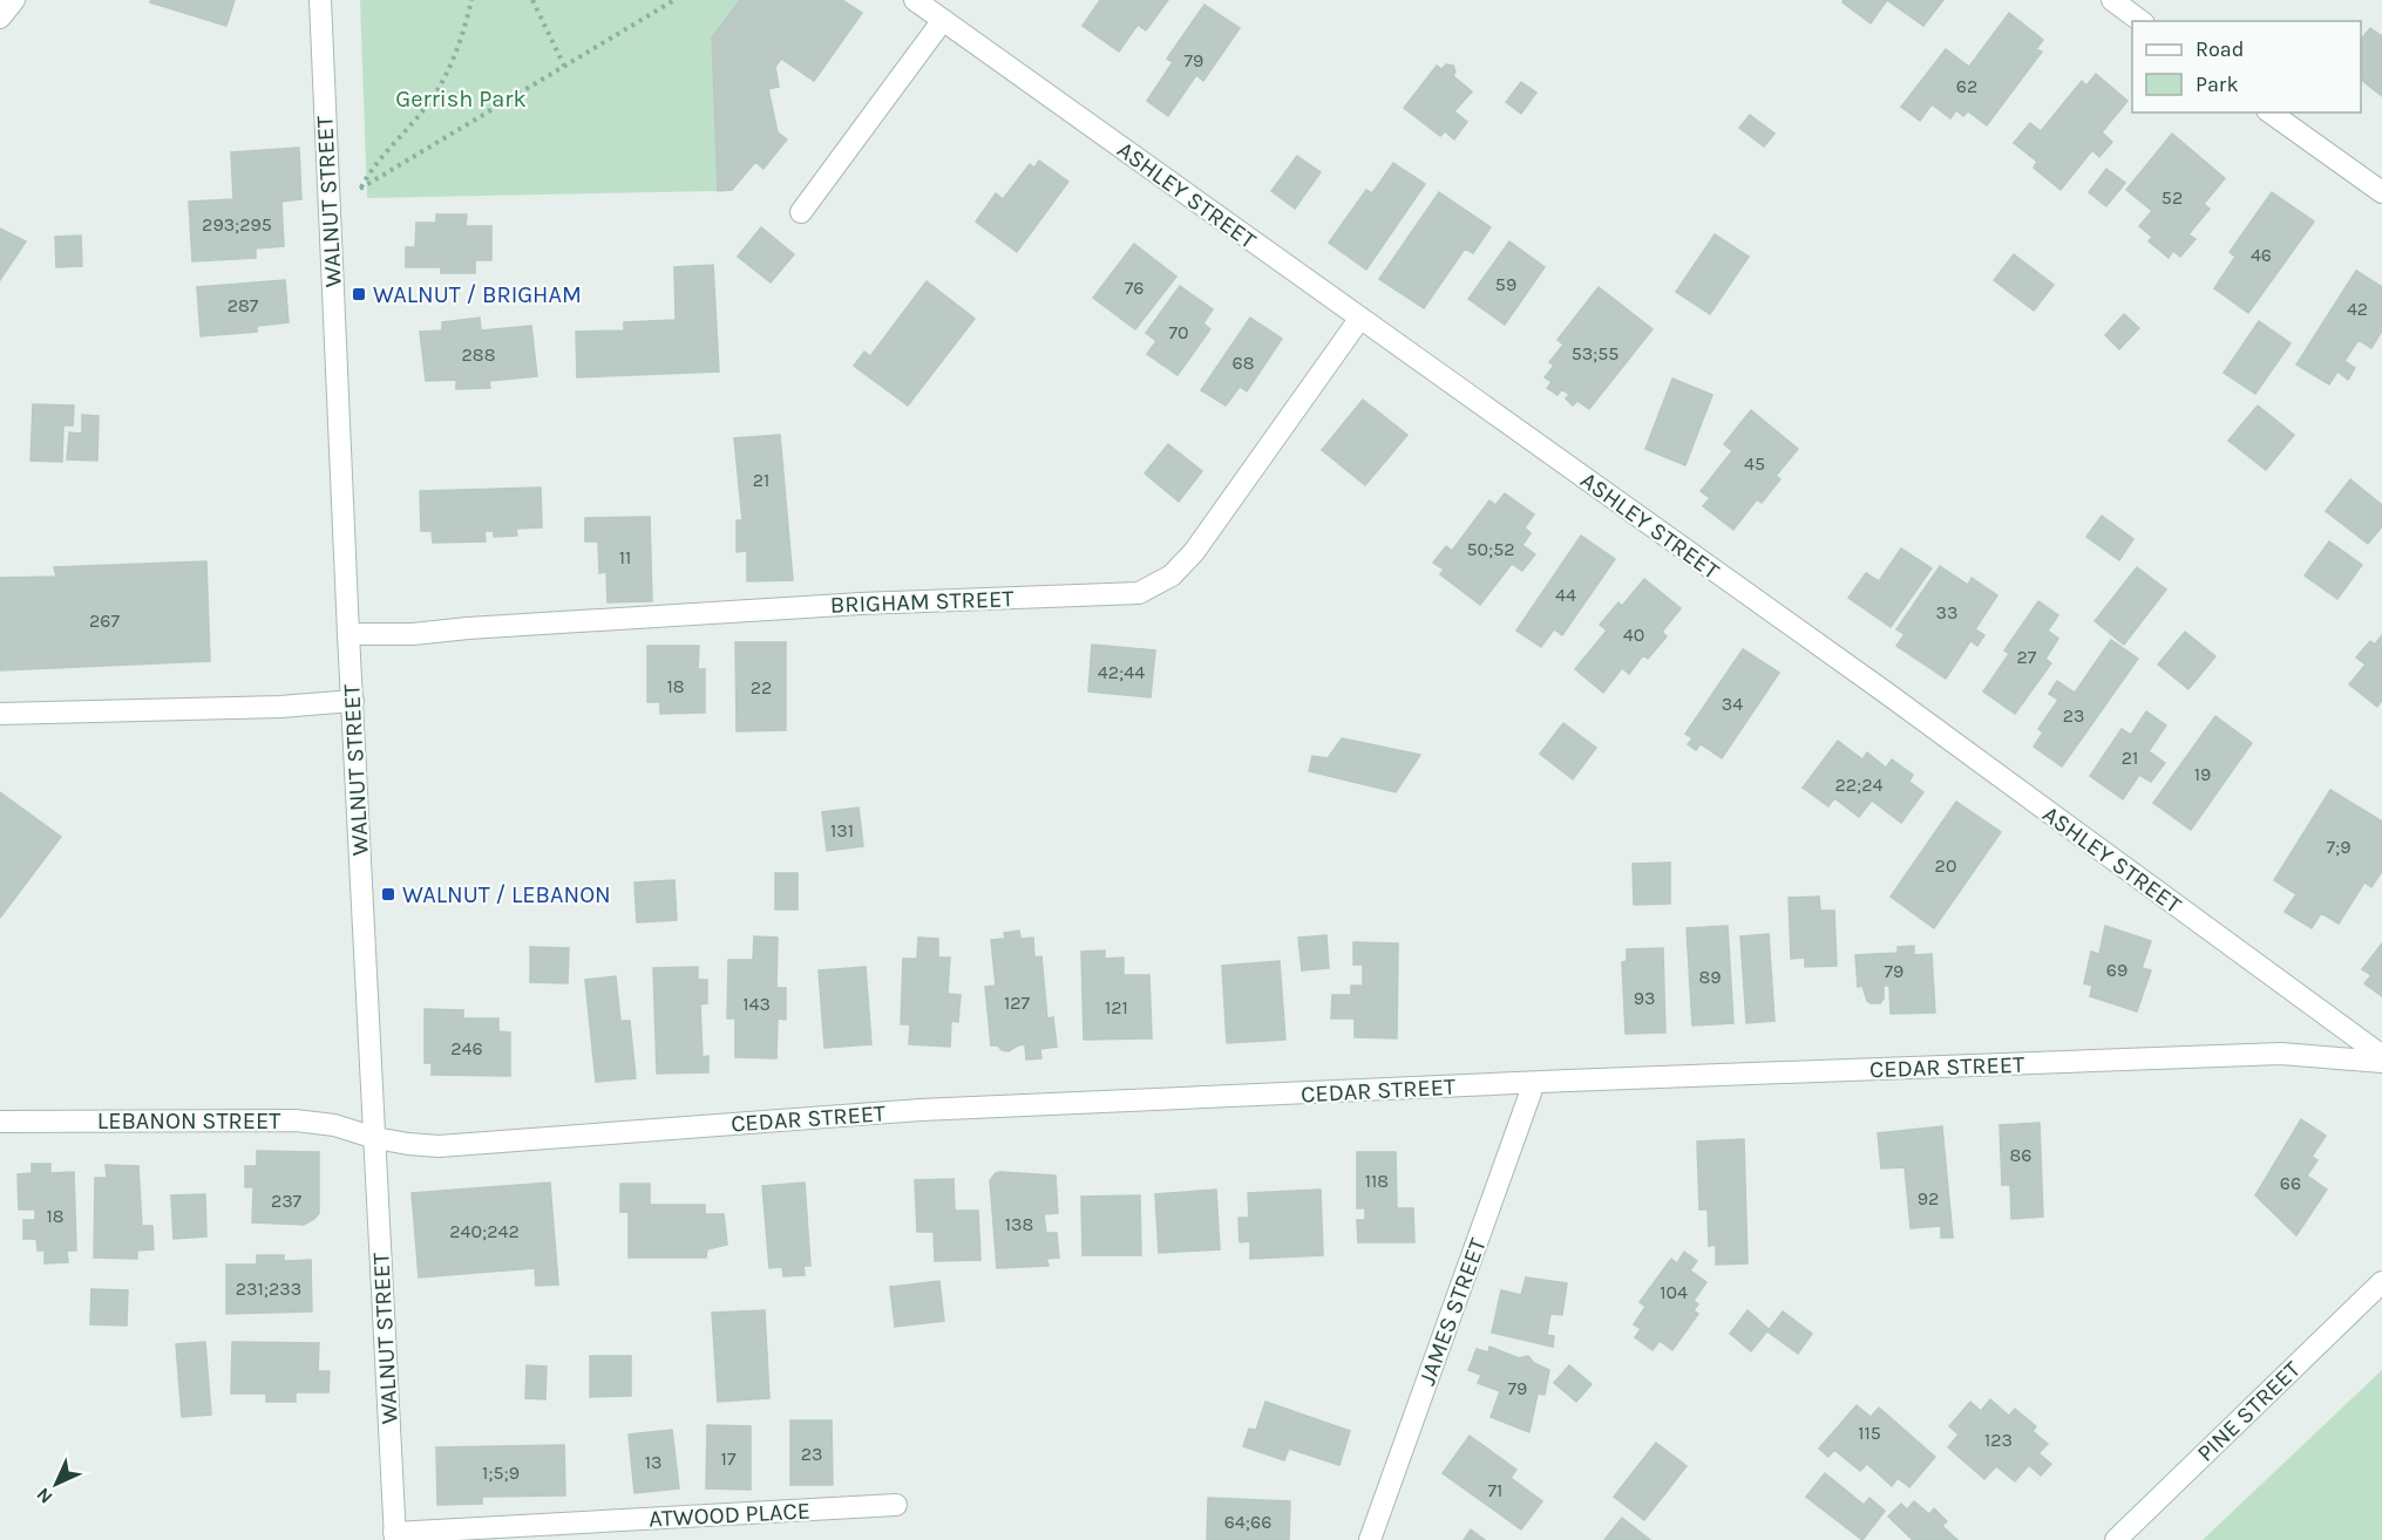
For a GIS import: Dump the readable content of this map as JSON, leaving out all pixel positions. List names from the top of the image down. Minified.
{"streets":{"street":["ASHLEY STREET","WALNUT STREET","BRIGHAM STREET","CEDAR STREET","LEBANON STREET","JAMES STREET","PINE STREET","ATWOOD PLACE"]},"crossings":[["ASHLEY STREET","BRIGHAM STREET"],["WALNUT STREET","BRIGHAM STREET"],["WALNUT STREET","CEDAR STREET"],["WALNUT STREET","LEBANON STREET"],["WALNUT STREET","ATWOOD PLACE"],["CEDAR STREET","LEBANON STREET"],["CEDAR STREET","JAMES STREET"]],"parks":["Gerrish Park"],"places":{"transit":["WALNUT / BRIGHAM","WALNUT / LEBANON"]},"house_numbers":["79","62","52","293;295","46","59","76","287","42","70","53;55","288","68","45","21","50;52","11","44","33","267","40","27","42;44","18","22","34","23","21","19","22;24","131","7;9","20","69","79","89","93","127","143","121","246","86","118","66","92","237","18","138","240;242","231;233","104","79","115","123","23","17","13","1;5;9","71","64;66"],"legend":["Road","Park"],"north":"bottom left"}
